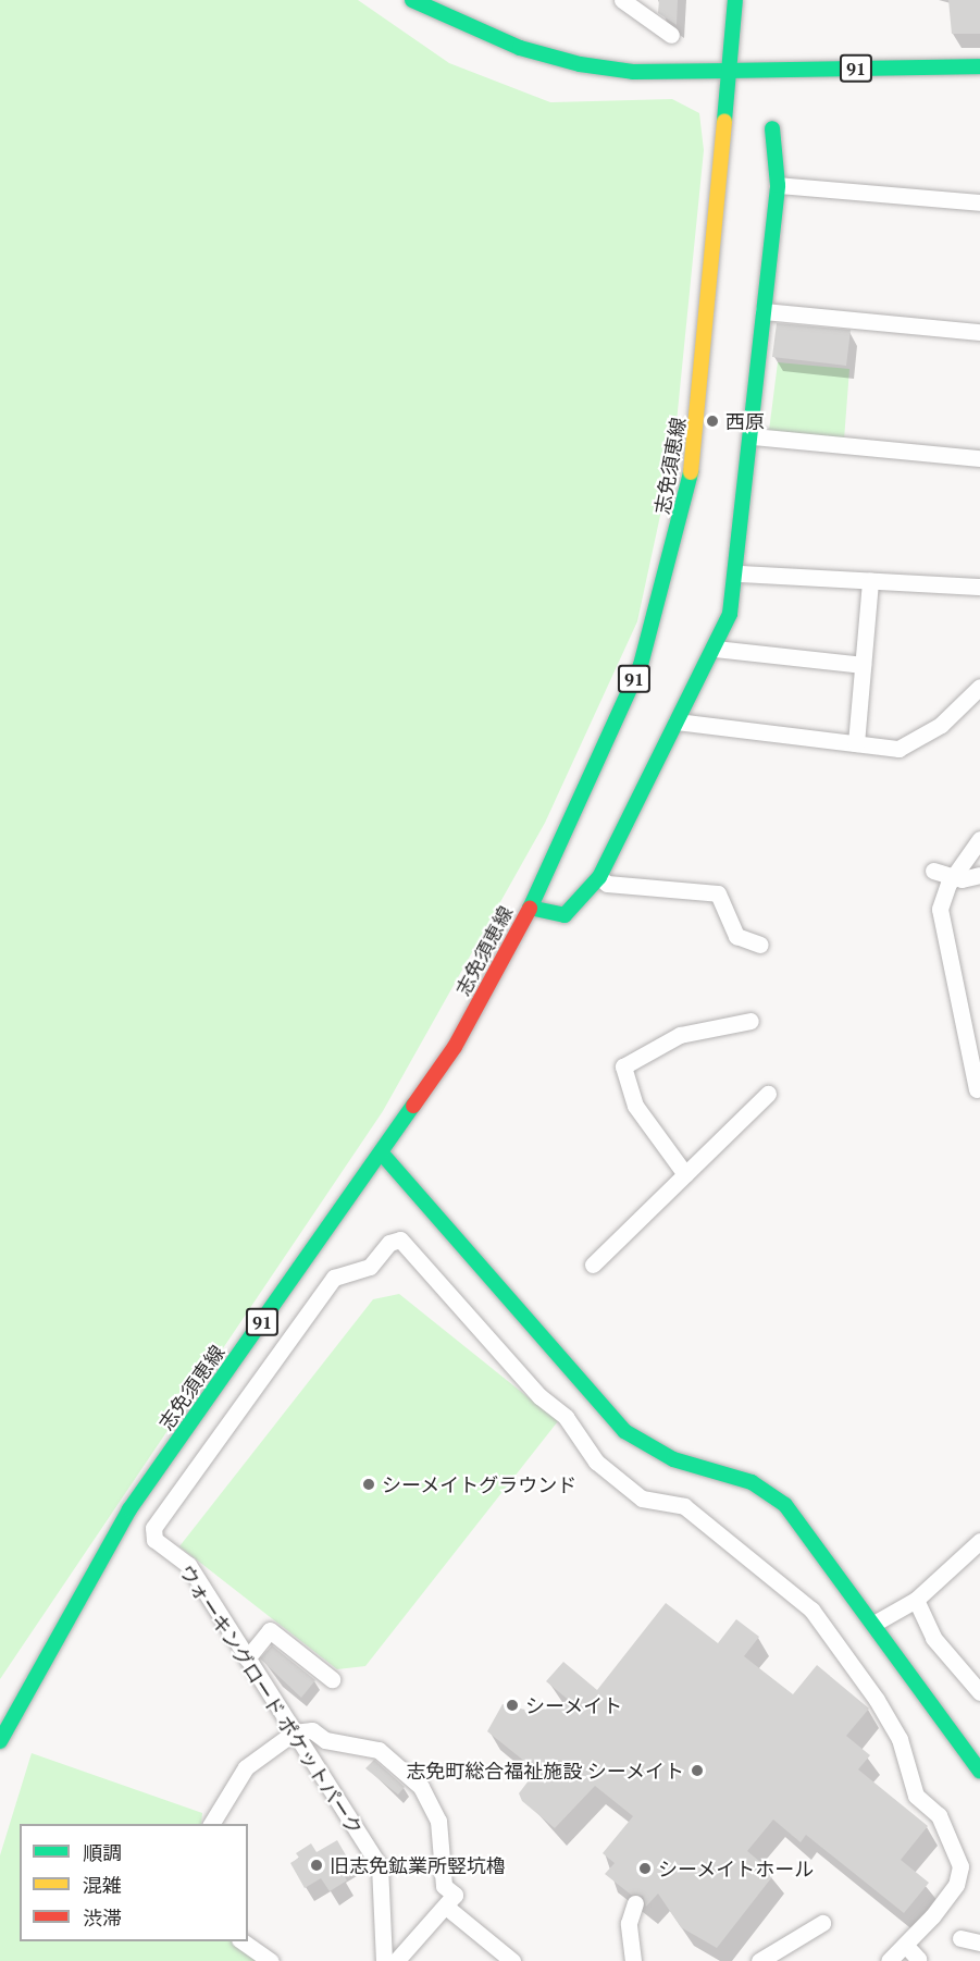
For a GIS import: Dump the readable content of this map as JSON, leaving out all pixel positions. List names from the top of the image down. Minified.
{"streets":{"main road":["91","志免須恵線"],"street":["ウォーキングロード ポケットパーク"]},"crossings":[["91","志免須恵線"]],"places":["西原","シーメイトグラウンド","シーメイト","志免町総合福祉施設 シーメイト","旧志免鉱業所竪坑櫓","シーメイトホール"],"legend":["順調","混雑","渋滞"]}
